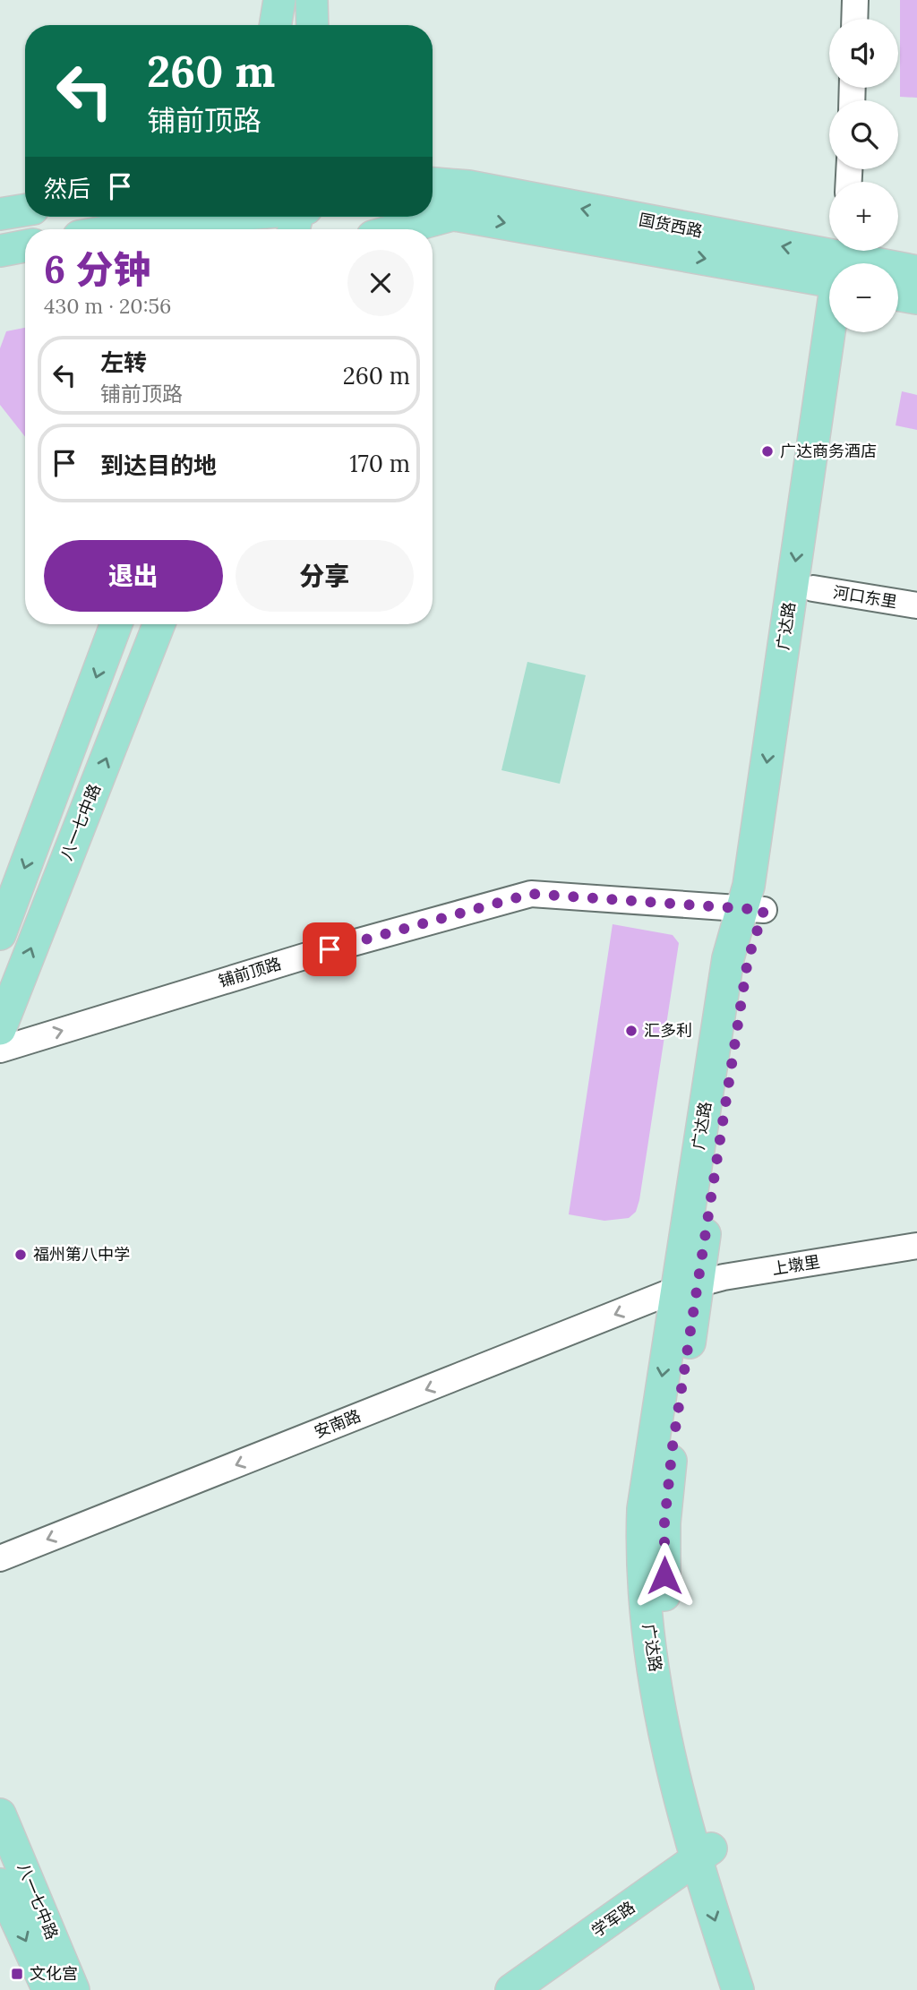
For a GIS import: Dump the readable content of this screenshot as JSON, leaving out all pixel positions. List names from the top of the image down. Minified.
{"streets":{"main road":["国货西路","广达路","八一七中路","学军路"],"street":["河口东里","铺前顶路","上墩里","安南路"]},"crossings":[["河口东里","广达路"],["广达路","铺前顶路"],["广达路","上墩里"],["广达路","安南路"],["广达路","学军路"],["上墩里","安南路"]],"one_way":["铺前顶路","安南路"],"places":{"other":["广达商务酒店","汇多利","福州第八中学"],"transit":["文化宫"]},"page":{"map_buttons":["+","−"],"turn":["260 m","铺前顶路"],"then":"然后","heading":["6 分钟","430 m · 20:56"],"list":[{"name":"左转","note":"铺前顶路","value":"260 m"},{"name":"到达目的地","value":"170 m"}],"buttons":["退出","分享"]}}
